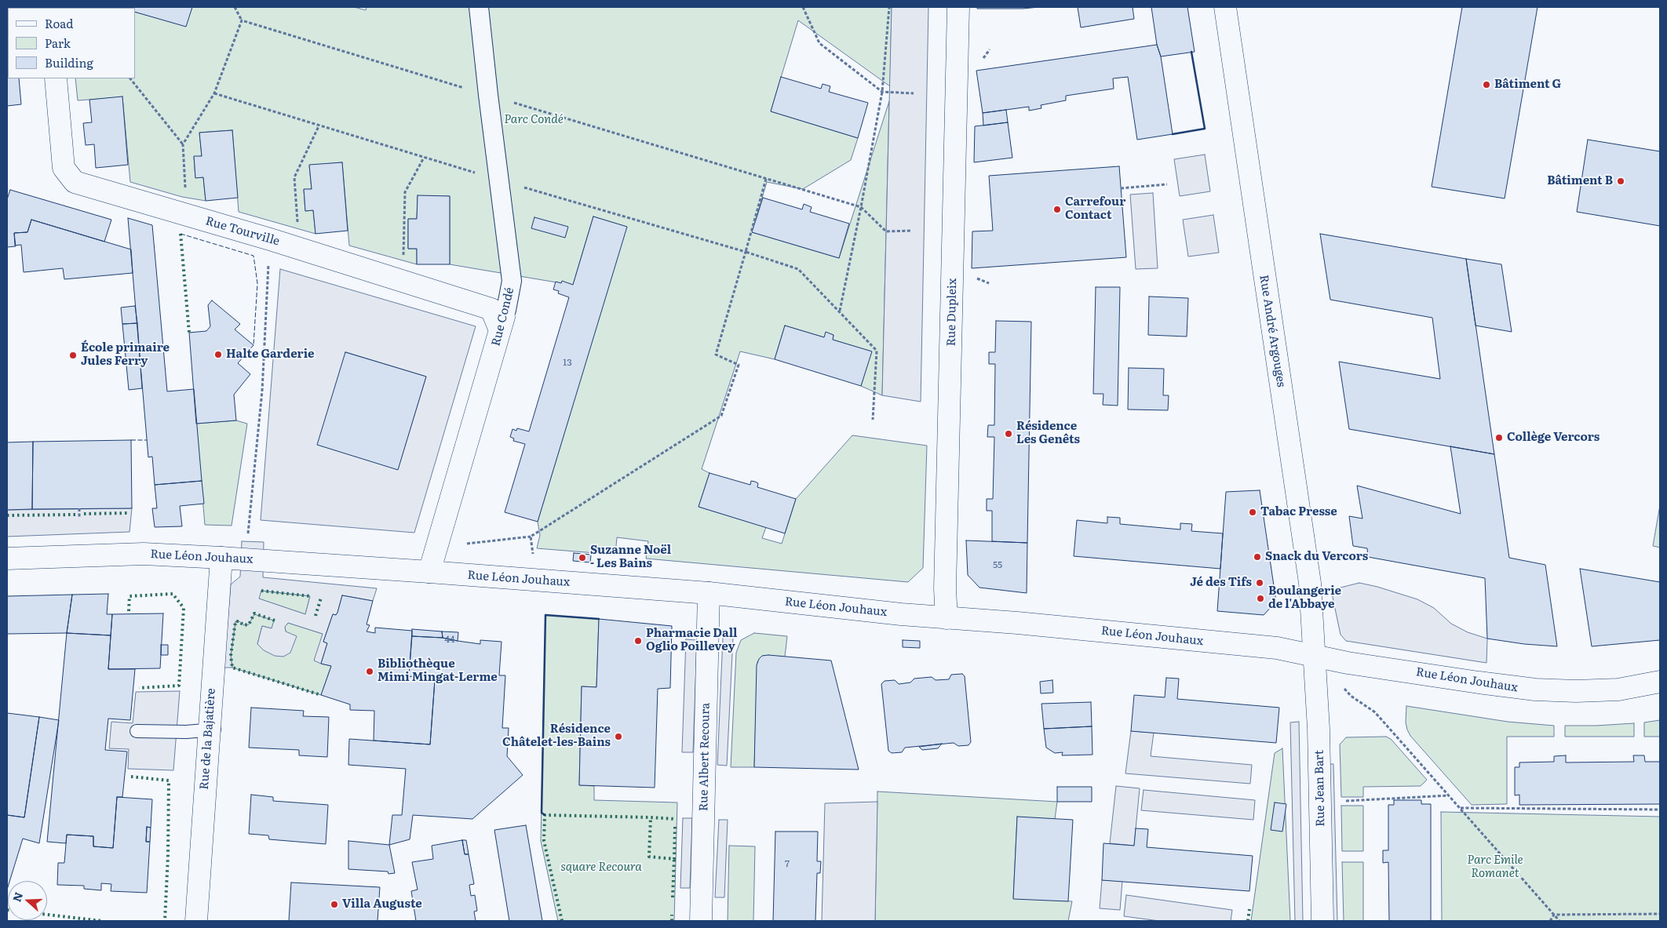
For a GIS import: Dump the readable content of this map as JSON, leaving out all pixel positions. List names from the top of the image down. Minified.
{"streets":{"street":["Rue Tourville","Rue Dupleix","Rue Condé","Rue André Argouges","Rue Léon Jouhaux","Rue de la Bajatière","Rue Albert Recoura","Rue Jean Bart"]},"crossings":[["Rue Tourville","Rue Condé"],["Rue Dupleix","Rue Léon Jouhaux"],["Rue Condé","Rue Léon Jouhaux"],["Rue André Argouges","Rue Léon Jouhaux"],["Rue André Argouges","Rue Jean Bart"],["Rue Léon Jouhaux","Rue de la Bajatière"],["Rue Léon Jouhaux","Rue Albert Recoura"],["Rue Léon Jouhaux","Rue Jean Bart"]],"parks":["Parc Condé","Parc Emile Romanet","square Recoura"],"places":["Bâtiment G","Bâtiment B","Carrefour Contact","Halte Garderie","École primaire Jules Ferry","Résidence Les Genêts","Collège Vercors","Tabac Presse","Snack du Vercors","Suzanne Noël - Les Bains","Jé des Tifs","Boulangerie de l'Abbaye","Pharmacie Dall Oglio Poillevey","Bibliothèque Mimi Mingat-Lerme","Résidence Châtelet-les-Bains","Villa Auguste"],"house_numbers":["13","55","44","7"],"legend":["Road","Park","Building"],"north":"left"}
